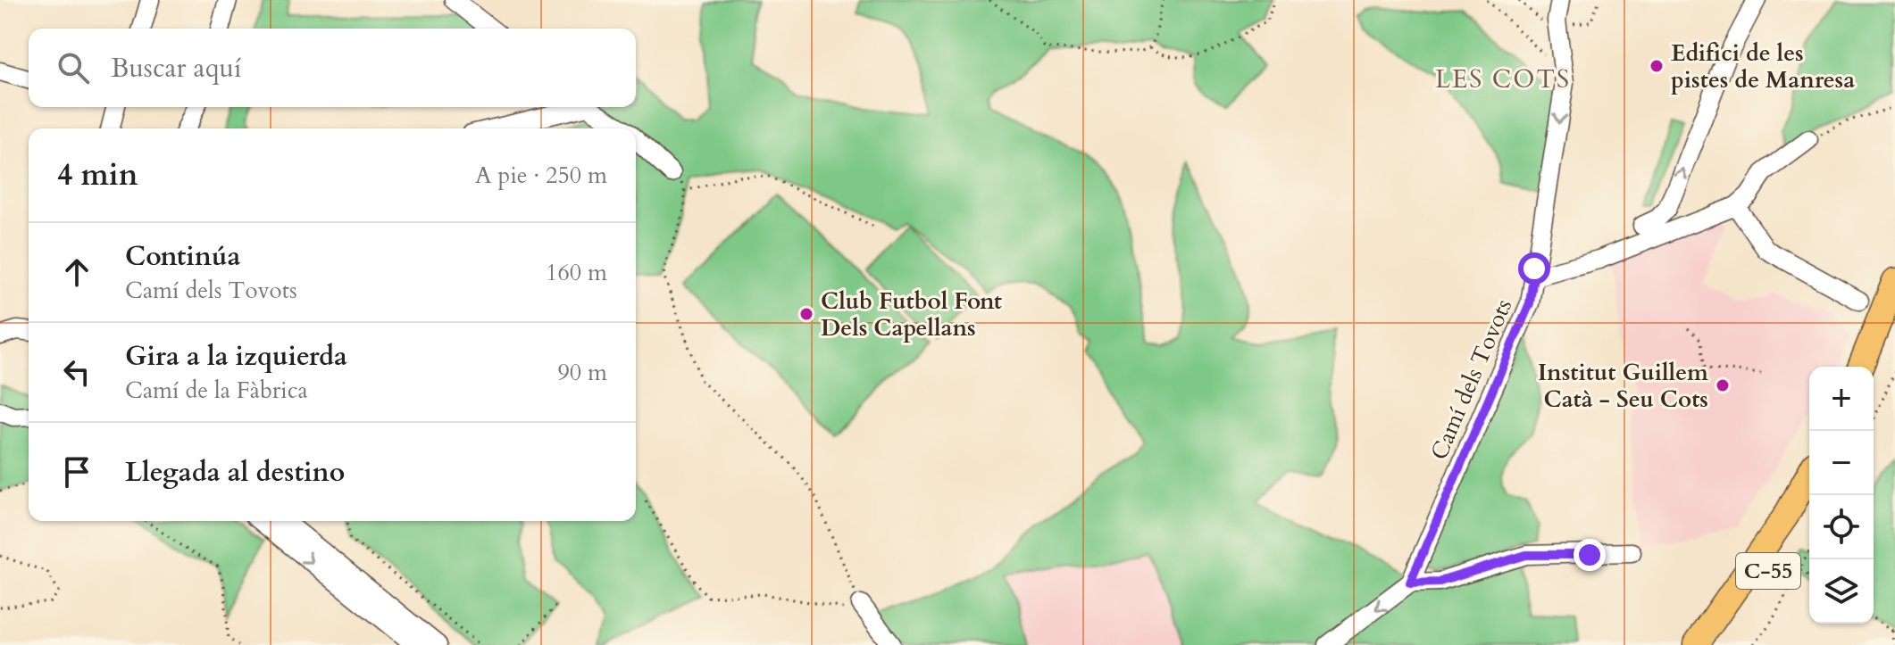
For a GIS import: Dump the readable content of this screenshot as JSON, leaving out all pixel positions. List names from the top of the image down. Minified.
{"streets":{"highway":["C-55"],"street":["Camí dels Tovots"]},"districts":["LES COTS"],"places":["Edifici de les pistes de Manresa","Club Futbol Font Dels Capellans","Institut Guillem Catà - Seu Cots"],"page":{"search":"Buscar aquí","heading":["4 min","A pie · 250 m"],"list":[["Continúa","Camí dels Tovots","160 m"],["Gira a la izquierda","Camí de la Fàbrica","90 m"],"Llegada al destino"],"map_buttons":["+","−"]}}
